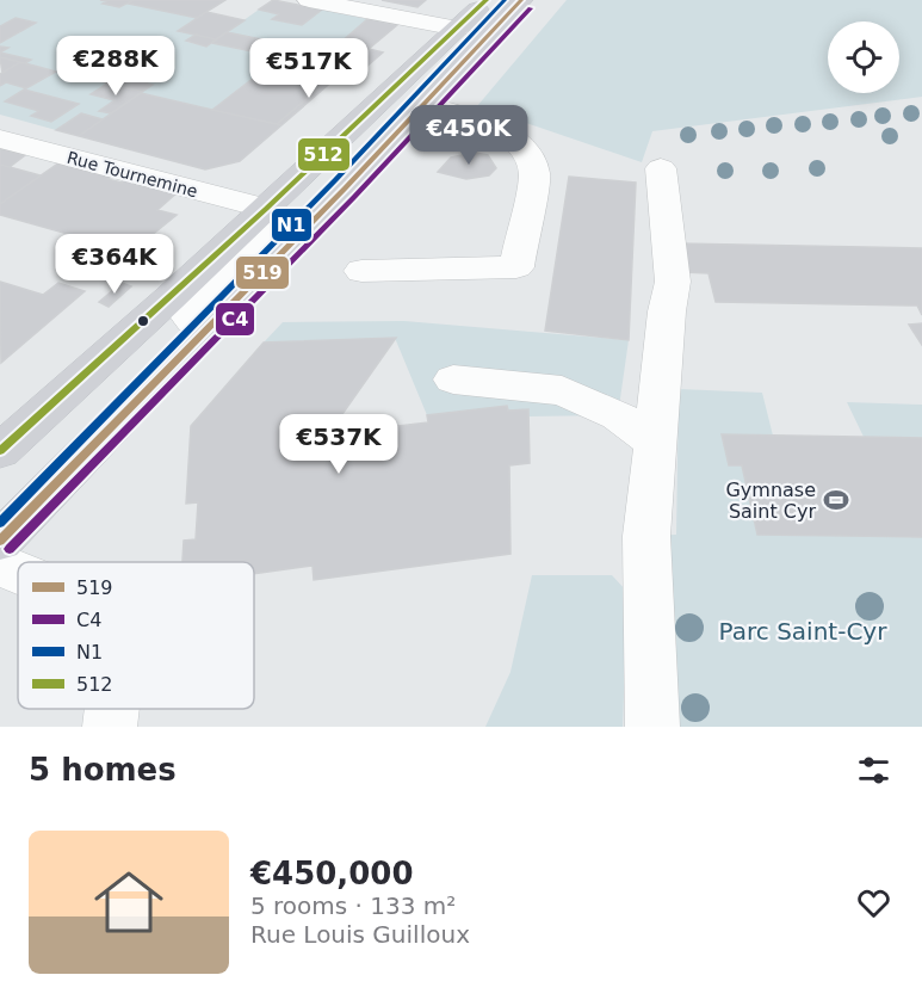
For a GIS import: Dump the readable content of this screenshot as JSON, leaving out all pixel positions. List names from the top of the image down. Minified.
{"streets":{"street":["Rue Tournemine"]},"parks":["Parc Saint-Cyr"],"places":{"sports":["Gymnase Saint Cyr"]},"lines":["transit line 519","transit line N1","transit line 512","transit line C4"],"legend":["519","C4","N1","512"],"page":{"price":["€288K","€517K","€450K","€364K","€537K"],"heading":"5 homes","list":[{"name":"€450,000","note":"5 rooms · 133 m² · Rue Louis Guilloux"}]}}
